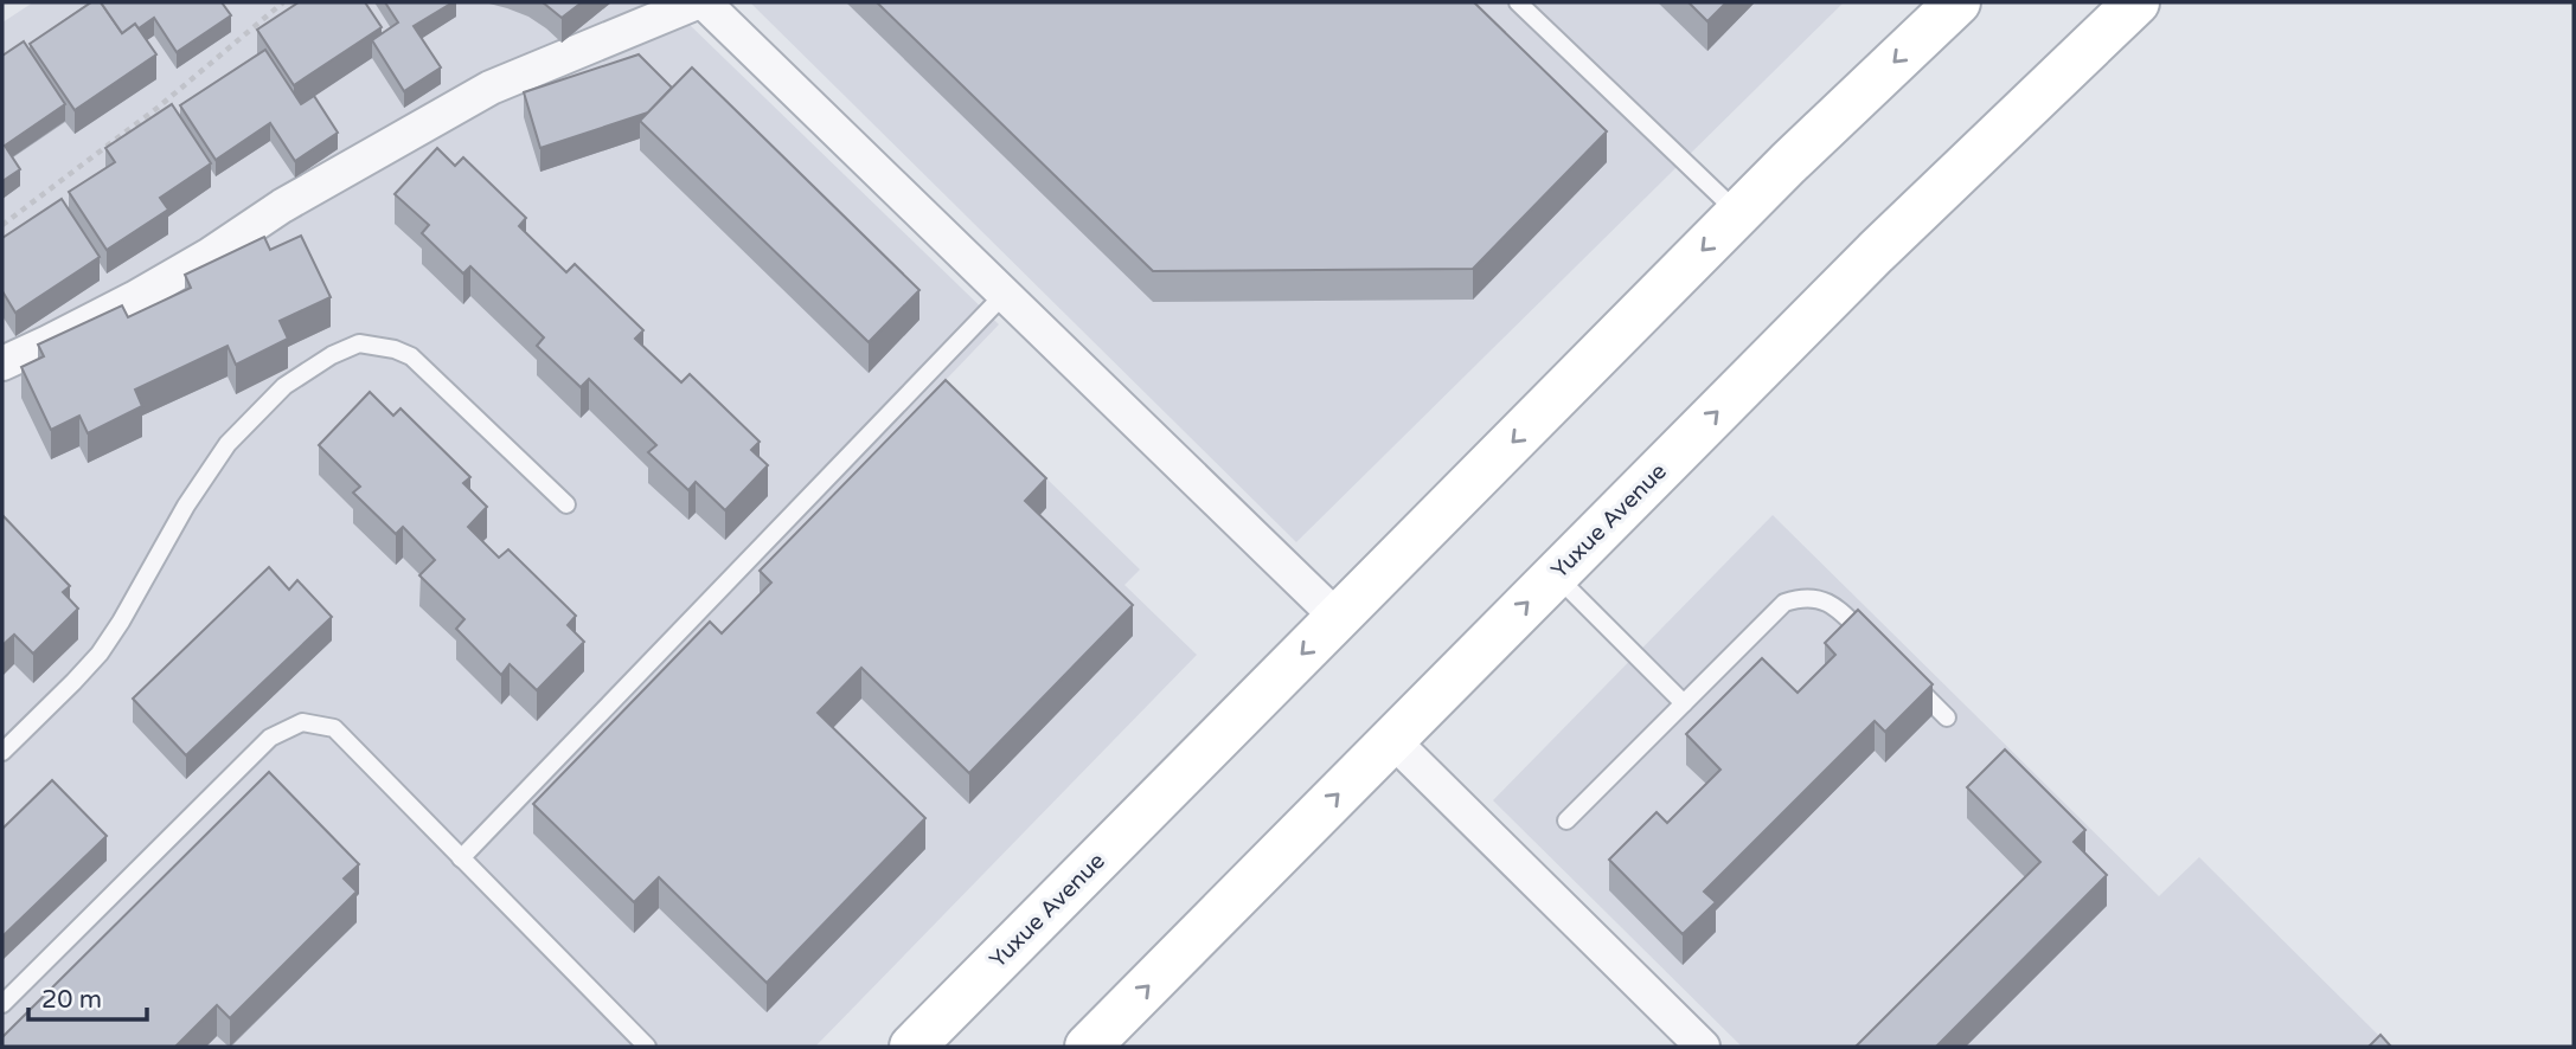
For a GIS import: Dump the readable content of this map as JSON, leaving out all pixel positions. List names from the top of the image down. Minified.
{"streets":{"main road":["Yuxue Avenue"]},"scale_bar":"20 m"}
